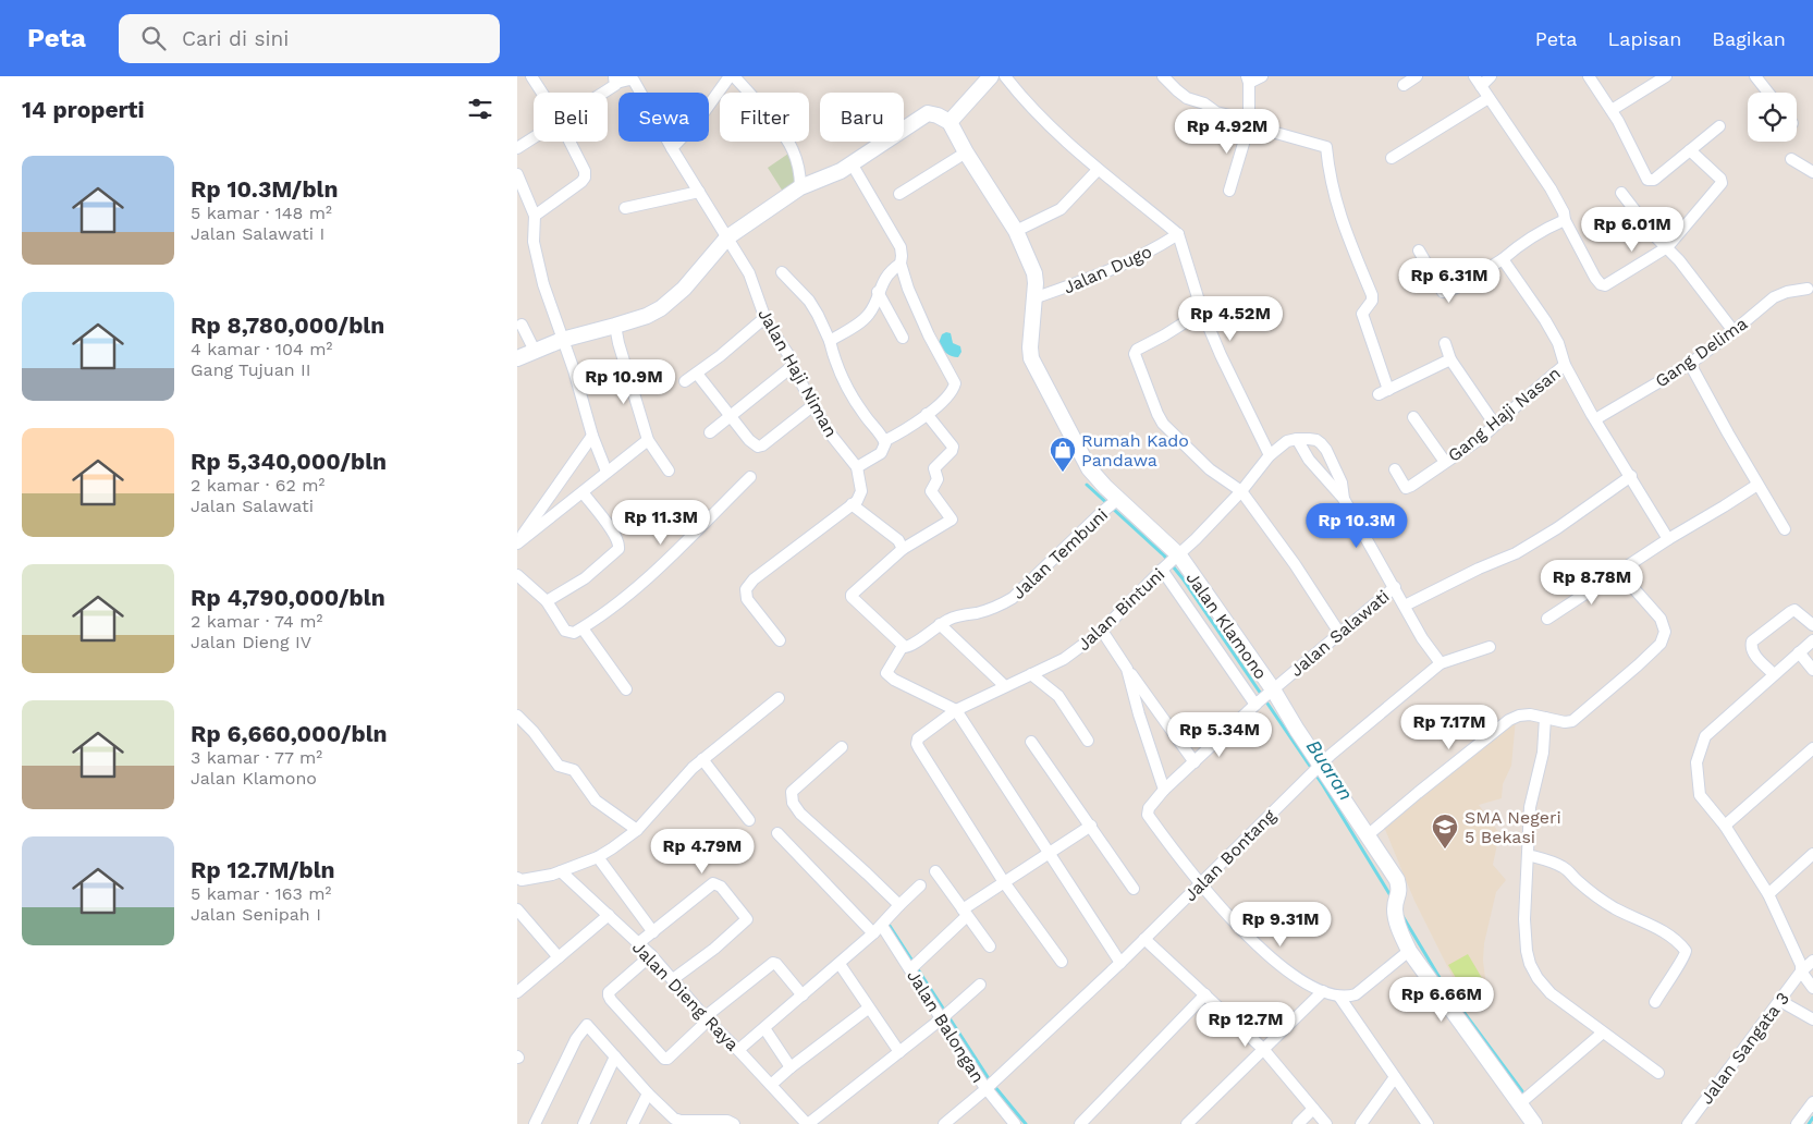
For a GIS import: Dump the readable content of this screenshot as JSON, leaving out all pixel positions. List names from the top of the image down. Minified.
{"streets":{"street":["Jalan Dugo","Gang Delima","Jalan Haji Niman","Gang Haji Nasan","Jalan Tembuni","Jalan Bintuni","Jalan Klamono","Jalan Salawati","Jalan Bontang","Jalan Dieng Raya","Jalan Balongan","Jalan Sangata 3"]},"crossings":[["Jalan Dugo","Jalan Klamono"],["Jalan Tembuni","Jalan Klamono"],["Jalan Bintuni","Jalan Klamono"],["Jalan Klamono","Jalan Salawati"],["Jalan Klamono","Jalan Bontang"],["Jalan Salawati","Jalan Bontang"],["Jalan Bontang","Jalan Balongan"]],"water":["Buaran"],"places":{"shop":["Rumah Kado Pandawa"],"school or university":["SMA Negeri 5 Bekasi"]},"page":{"header":"Peta","search":"Cari di sini","nav":["Peta","Lapisan","Bagikan"],"heading":"14 properti","chip":["Beli","Sewa","Filter","Baru"],"price":["Rp 4.92M","Rp 6.01M","Rp 6.31M","Rp 4.52M","Rp 10.9M","Rp 11.3M","Rp 10.3M","Rp 8.78M","Rp 7.17M","Rp 5.34M","Rp 4.79M","Rp 9.31M","Rp 6.66M","Rp 12.7M"],"list":[{"name":"Rp 10.3M/bln","note":"5 kamar · 148 m² · Jalan Salawati I"},{"name":"Rp 8,780,000/bln","note":"4 kamar · 104 m² · Gang Tujuan II"},{"name":"Rp 5,340,000/bln","note":"2 kamar · 62 m² · Jalan Salawati"},{"name":"Rp 4,790,000/bln","note":"2 kamar · 74 m² · Jalan Dieng IV"},{"name":"Rp 6,660,000/bln","note":"3 kamar · 77 m² · Jalan Klamono"},{"name":"Rp 12.7M/bln","note":"5 kamar · 163 m² · Jalan Senipah I"}]}}
